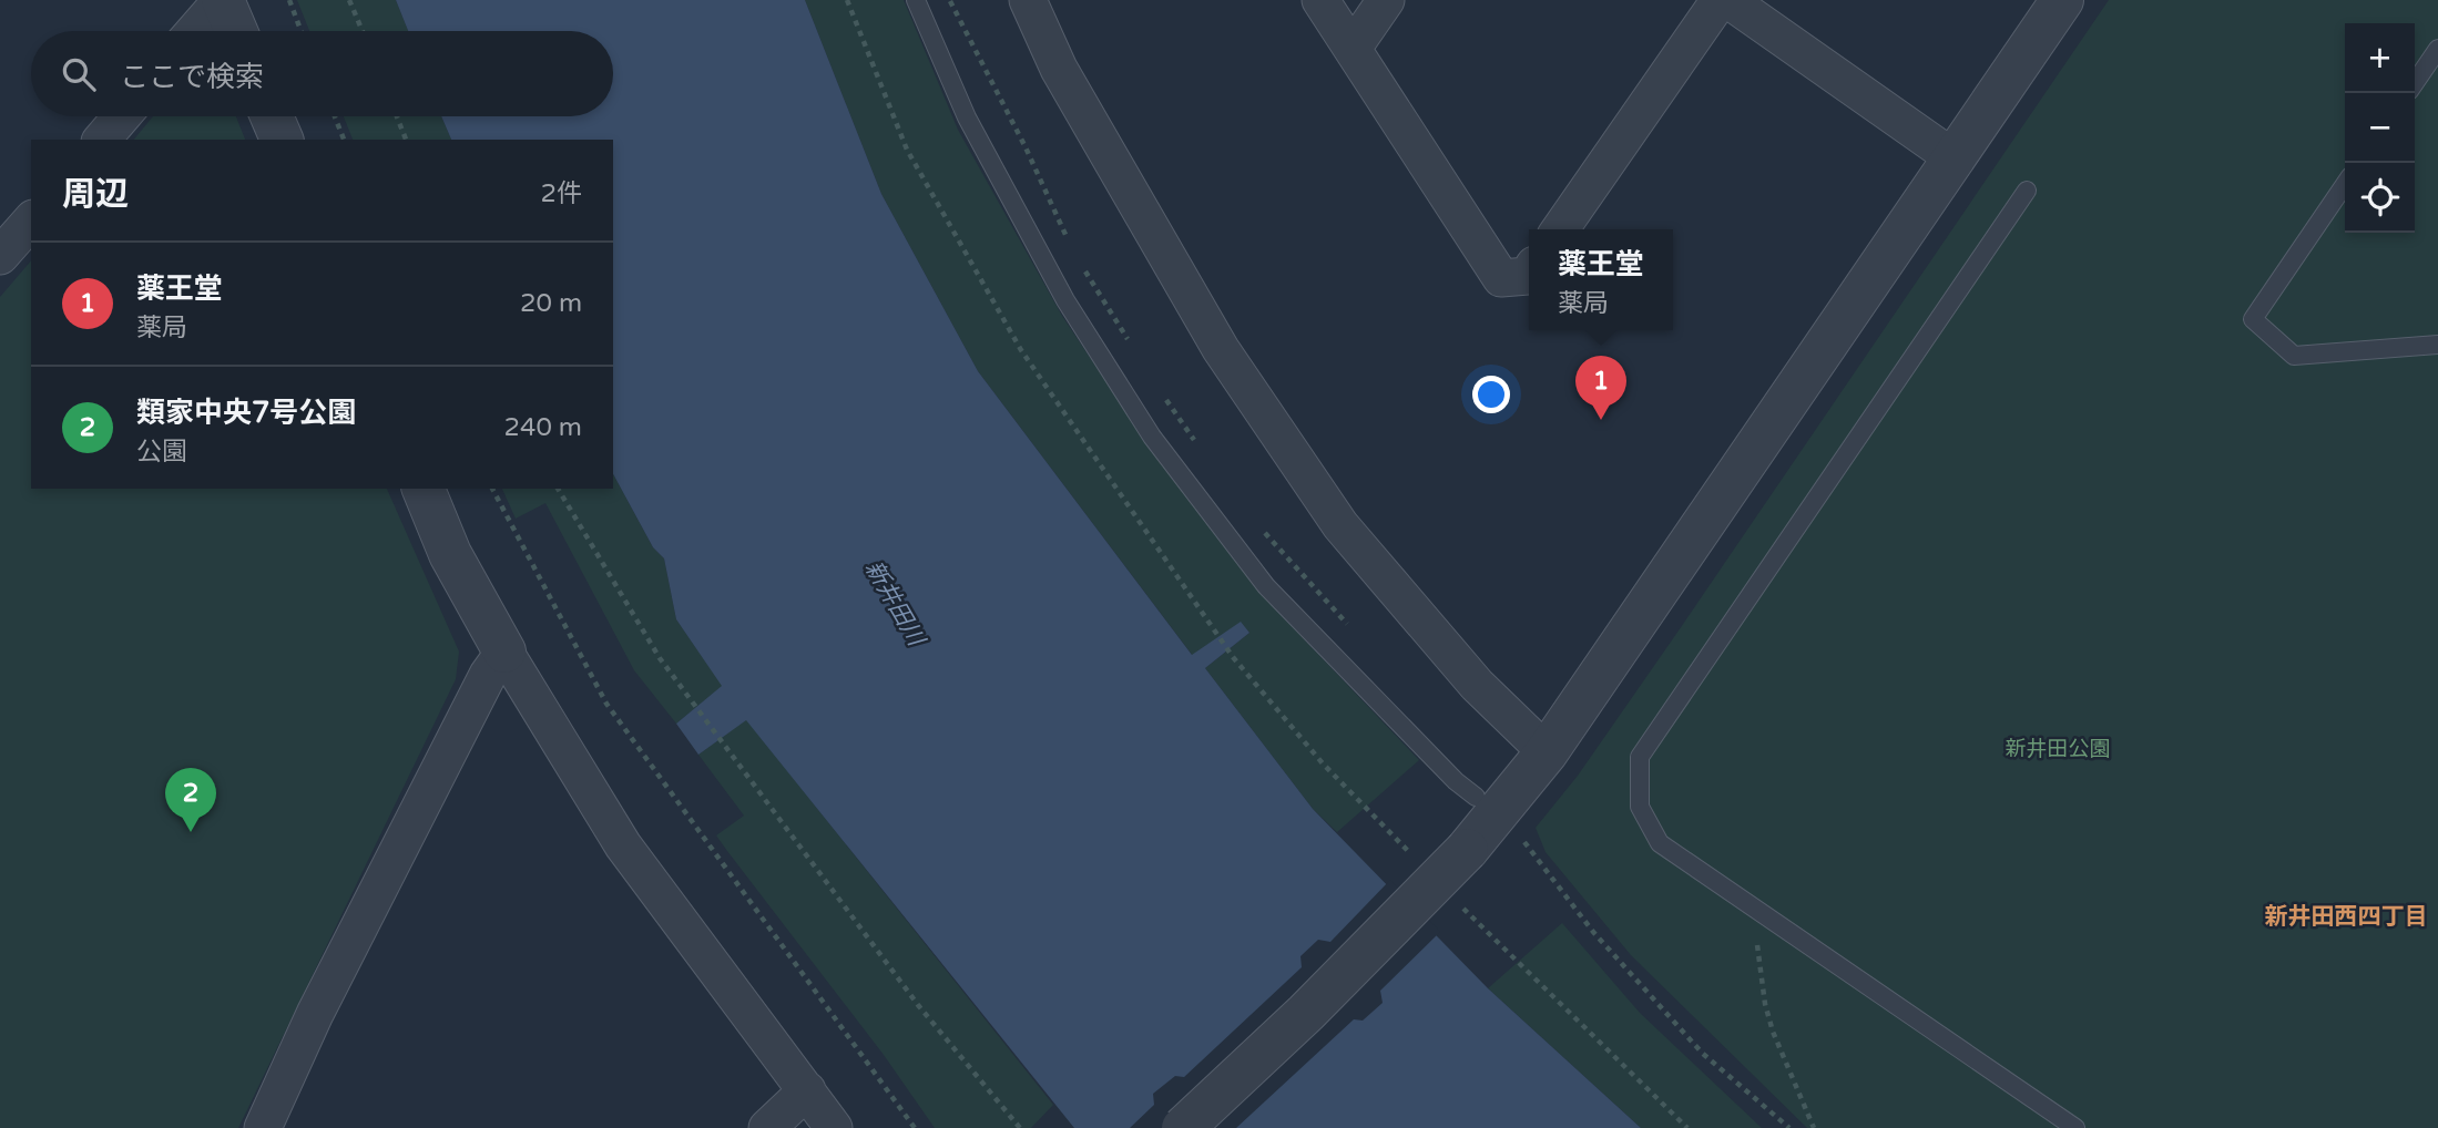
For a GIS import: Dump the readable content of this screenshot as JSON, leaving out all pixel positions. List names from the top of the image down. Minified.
{"districts":["新井田西四丁目"],"water":["新井田川"],"parks":["新井田公園"],"page":{"map_buttons":["+","−"],"search":"ここで検索","heading":["周辺","2件"],"popup":["薬王堂","薬局"],"list":[{"mark":"1","name":"薬王堂","note":"薬局","value":"20 m"},{"mark":"2","name":"類家中央7号公園","note":"公園","value":"240 m"}],"pins":["1","2"]}}
